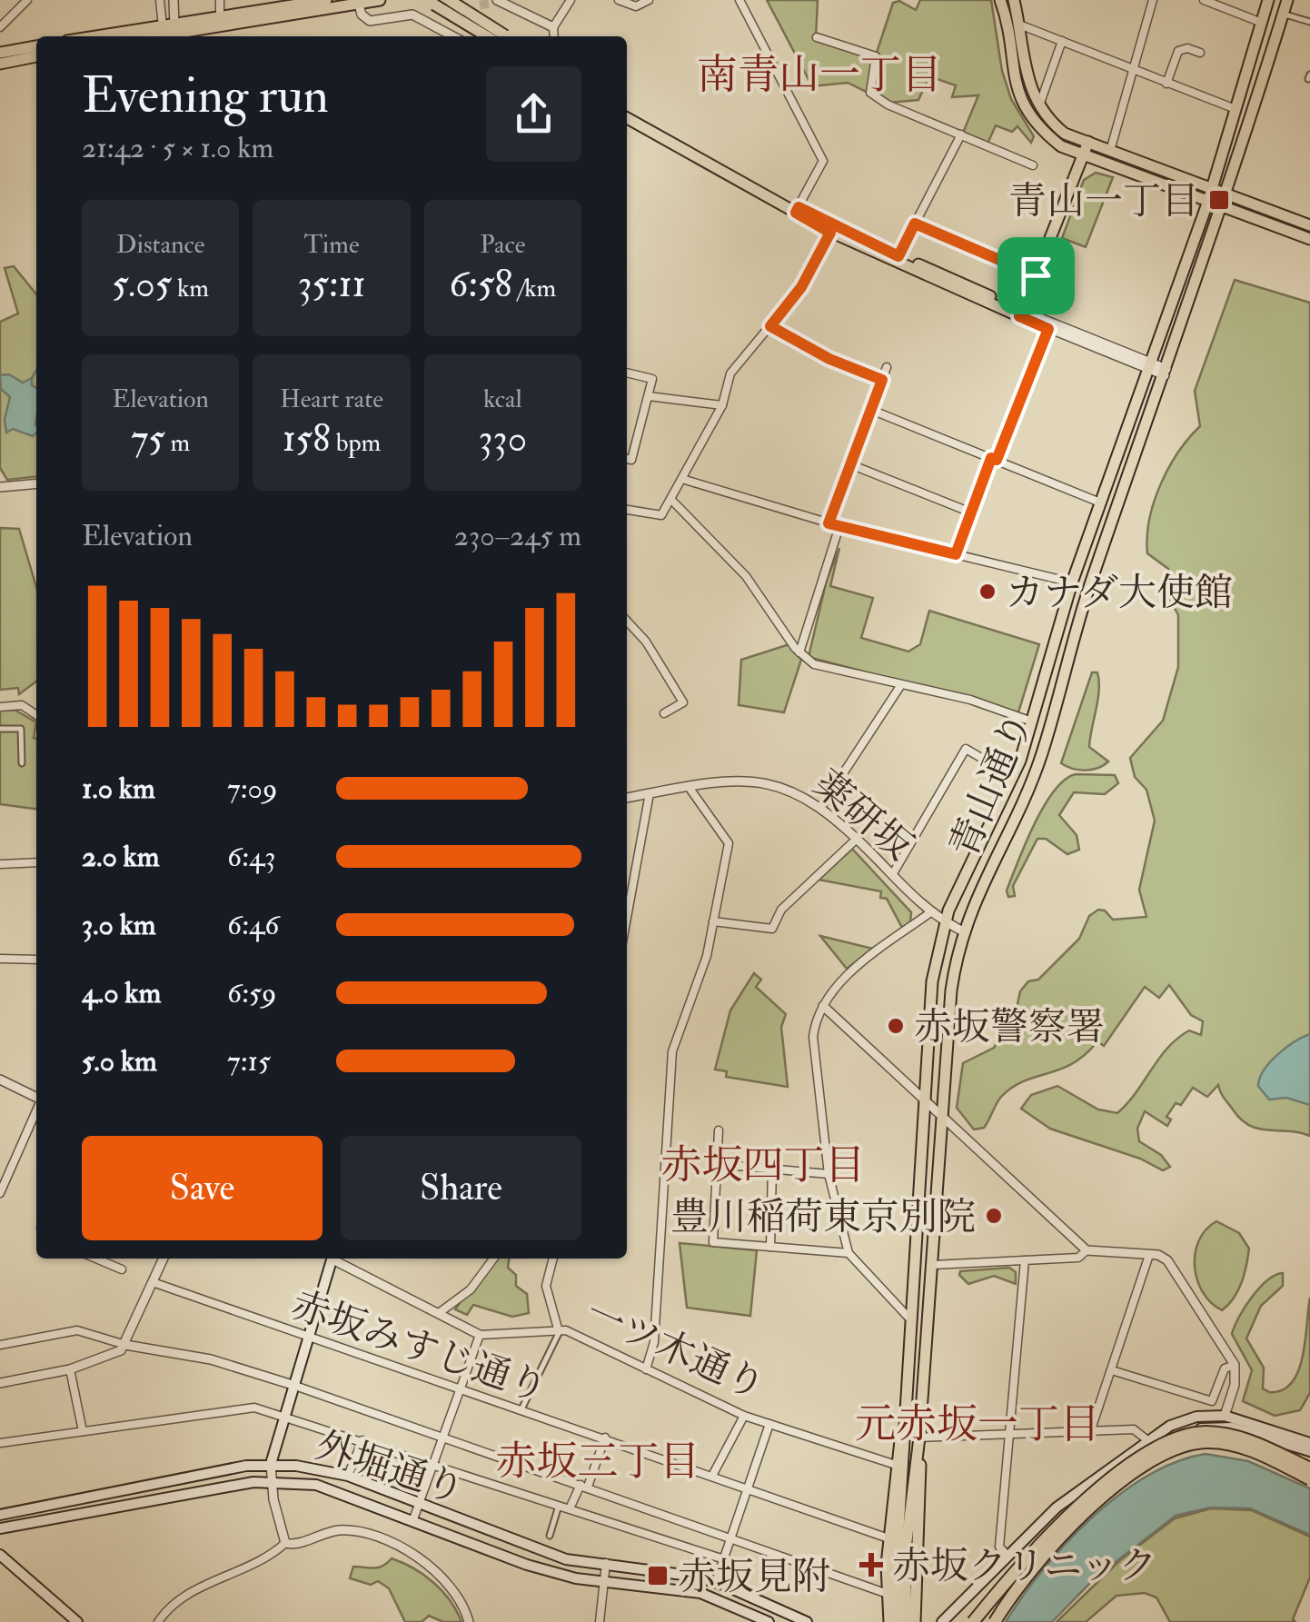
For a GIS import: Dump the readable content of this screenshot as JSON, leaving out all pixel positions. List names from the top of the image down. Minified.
{"streets":{"main road":["青山通り","外堀通り"],"street":["薬研坂","赤坂みすじ通り","一ツ木通り"]},"crossings":[["青山通り","薬研坂"]],"districts":["南青山一丁目","赤坂四丁目","元赤坂一丁目","赤坂三丁目"],"places":{"transit":["青山一丁目","赤坂見附"],"other":["カナダ大使館","赤坂警察署","豊川稲荷東京別院"],"health":["赤坂クリニック"]},"page":{"heading":["Evening run","21:42 · 5 × 1.0 km"],"stats":[["Distance","5.05 km"],["Time","35:11"],["Pace","6:58 /km"],["Elevation","75 m"],["Heart rate","158 bpm"],["kcal","330"]],"chart":["Elevation","230–245 m"],"list":[{"name":"1.0 km","note":"7:09"},{"name":"2.0 km","note":"6:43"},{"name":"3.0 km","note":"6:46"},{"name":"4.0 km","note":"6:59"},{"name":"5.0 km","note":"7:15"}],"buttons":["Save","Share"]}}
